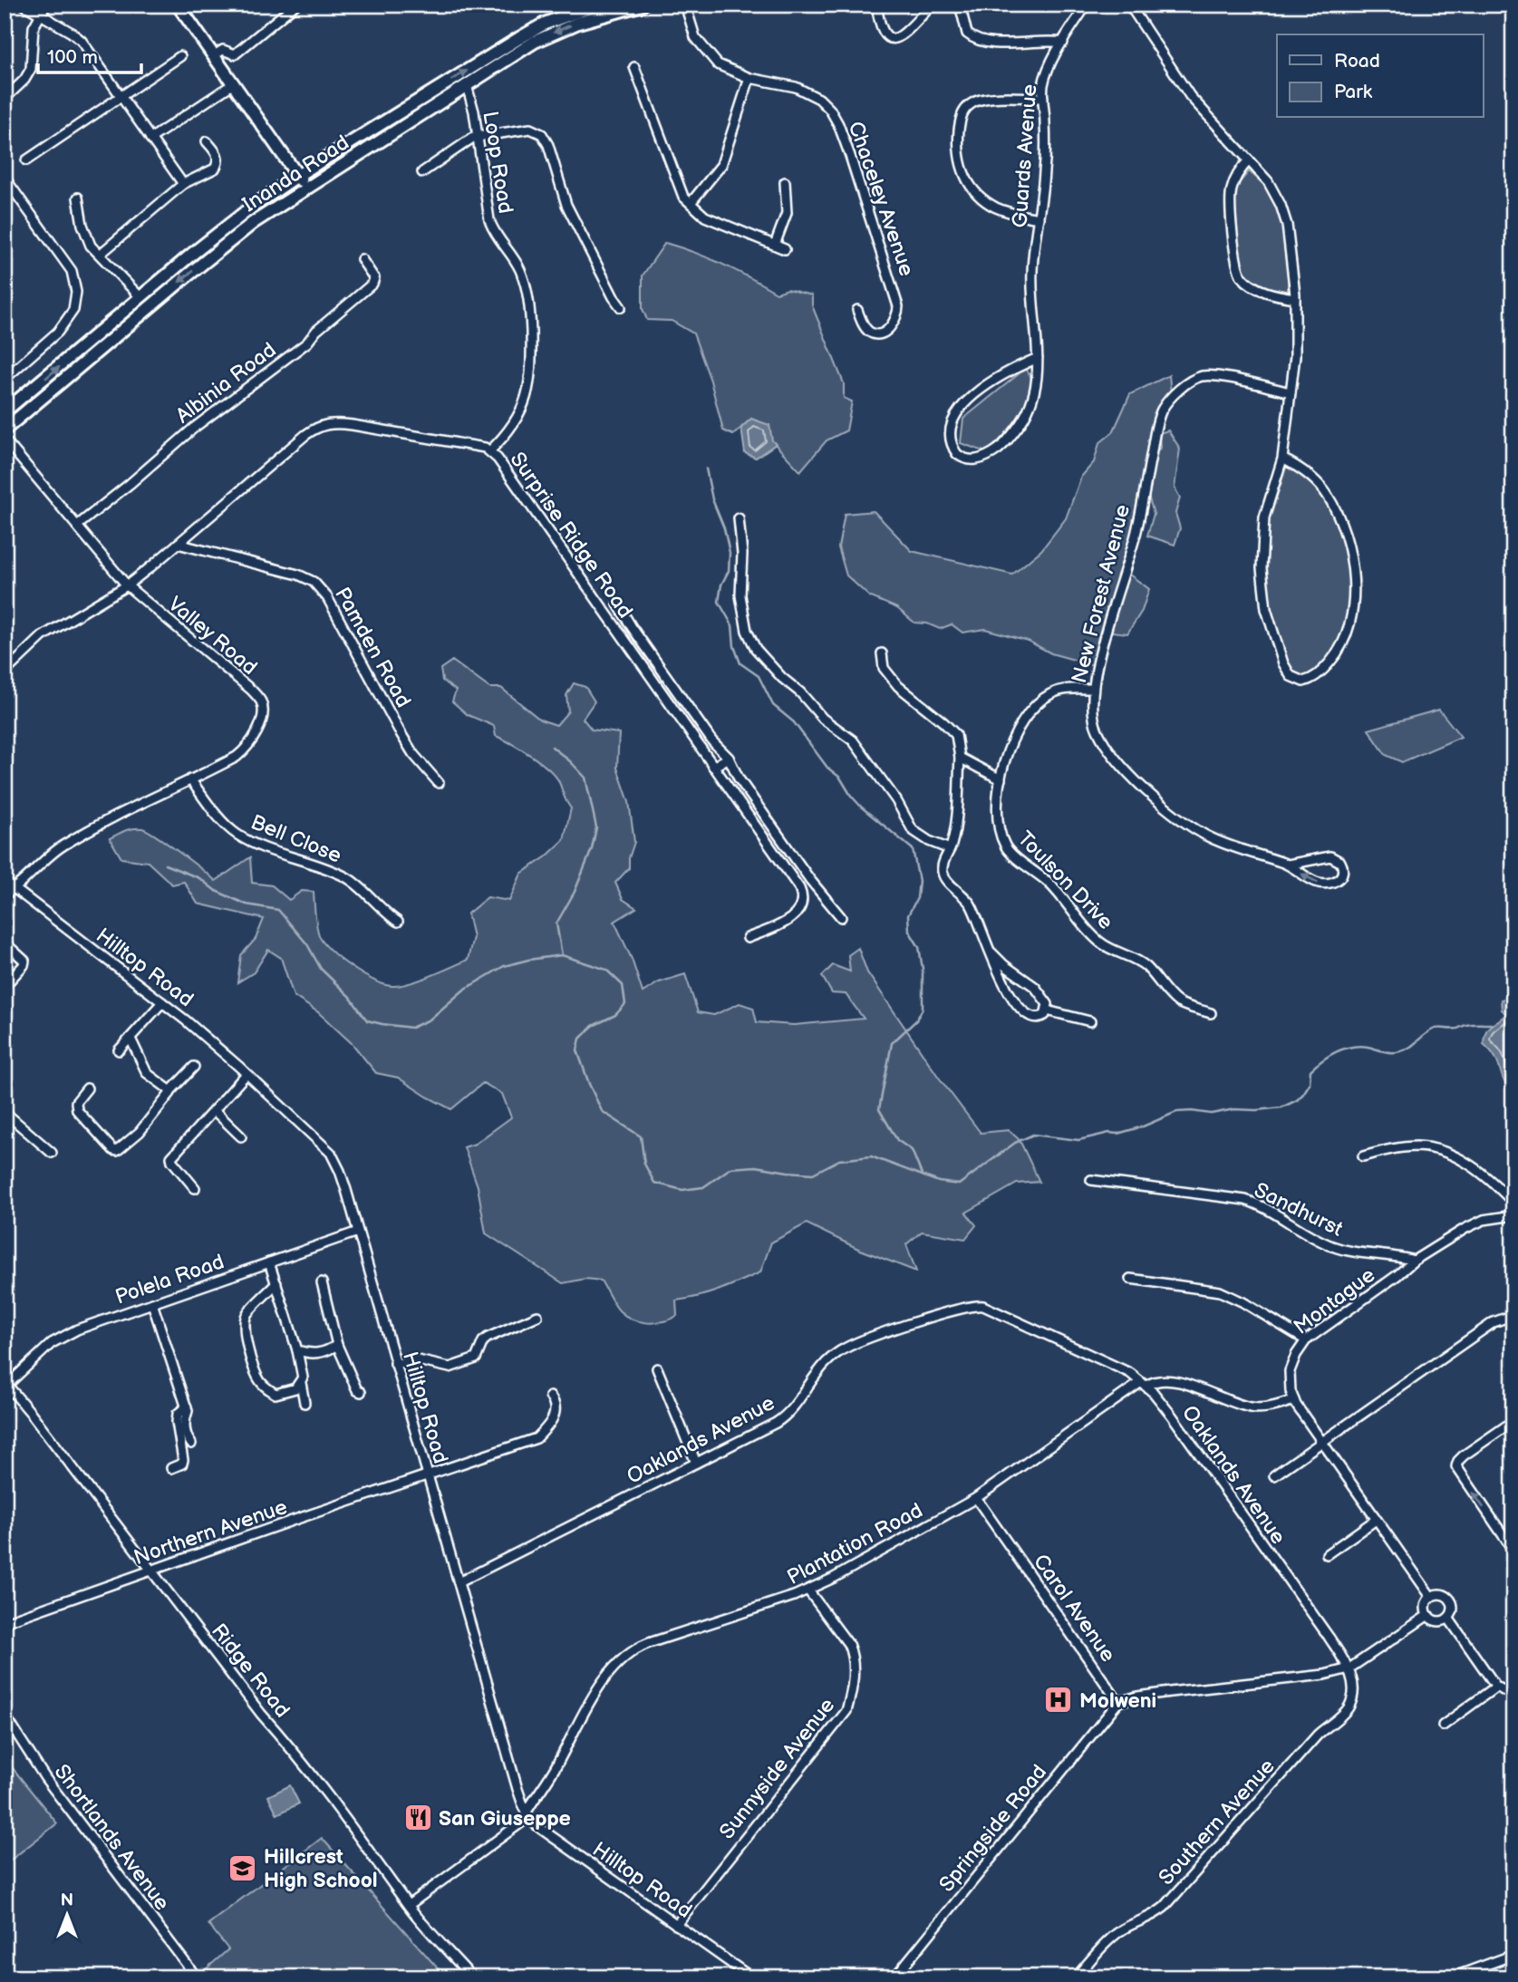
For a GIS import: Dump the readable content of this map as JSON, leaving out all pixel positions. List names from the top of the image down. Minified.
{"streets":{"main road":["Inanda Road"],"street":["Guards Avenue","Loop Road","Chaceley Avenue","Albinia Road","Surprise Ridge Road","New Forest Avenue","Valley Road","Pamden Road","Bell Close","Toulson Drive","Hilltop Road","Sandhurst","Polela Road","Montague","Oaklands Avenue","Northern Avenue","Plantation Road","Carol Avenue","Ridge Road","Sunnyside Avenue","Southern Avenue","Springside Road","Shortlands Avenue"]},"crossings":[["Loop Road","Inanda Road"],["Loop Road","Surprise Ridge Road"],["Albinia Road","Valley Road"],["Surprise Ridge Road","Valley Road"],["Surprise Ridge Road","Pamden Road"],["New Forest Avenue","Toulson Drive"],["Valley Road","Bell Close"],["Valley Road","Hilltop Road"],["Hilltop Road","Polela Road"],["Hilltop Road","Oaklands Avenue"],["Hilltop Road","Northern Avenue"],["Hilltop Road","Plantation Road"],["Hilltop Road","Sunnyside Avenue"],["Sandhurst","Montague"],["Polela Road","Ridge Road"],["Oaklands Avenue","Plantation Road"],["Oaklands Avenue","Southern Avenue"],["Northern Avenue","Ridge Road"],["Plantation Road","Carol Avenue"],["Plantation Road","Ridge Road"],["Plantation Road","Sunnyside Avenue"],["Carol Avenue","Springside Road"]],"places":{"hospital":["Molweni"],"restaurant":["San Giuseppe"],"school or university":["Hillcrest High School"]},"legend":["Road","Park"],"scale_bar":"100 m","north":"top"}
